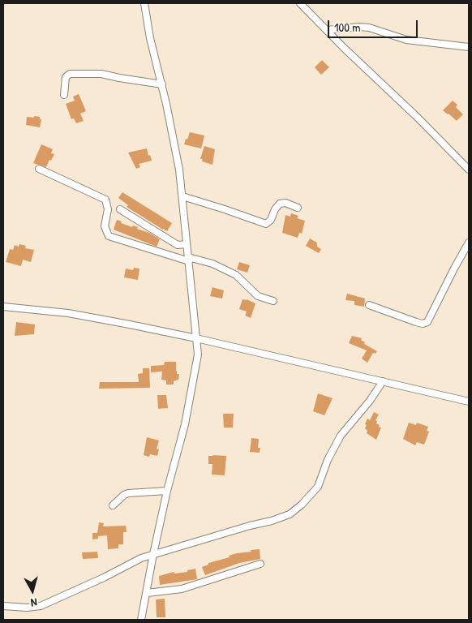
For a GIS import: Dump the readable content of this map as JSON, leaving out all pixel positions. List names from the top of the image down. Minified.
{"scale_bar":"100 m","north":"bottom"}
